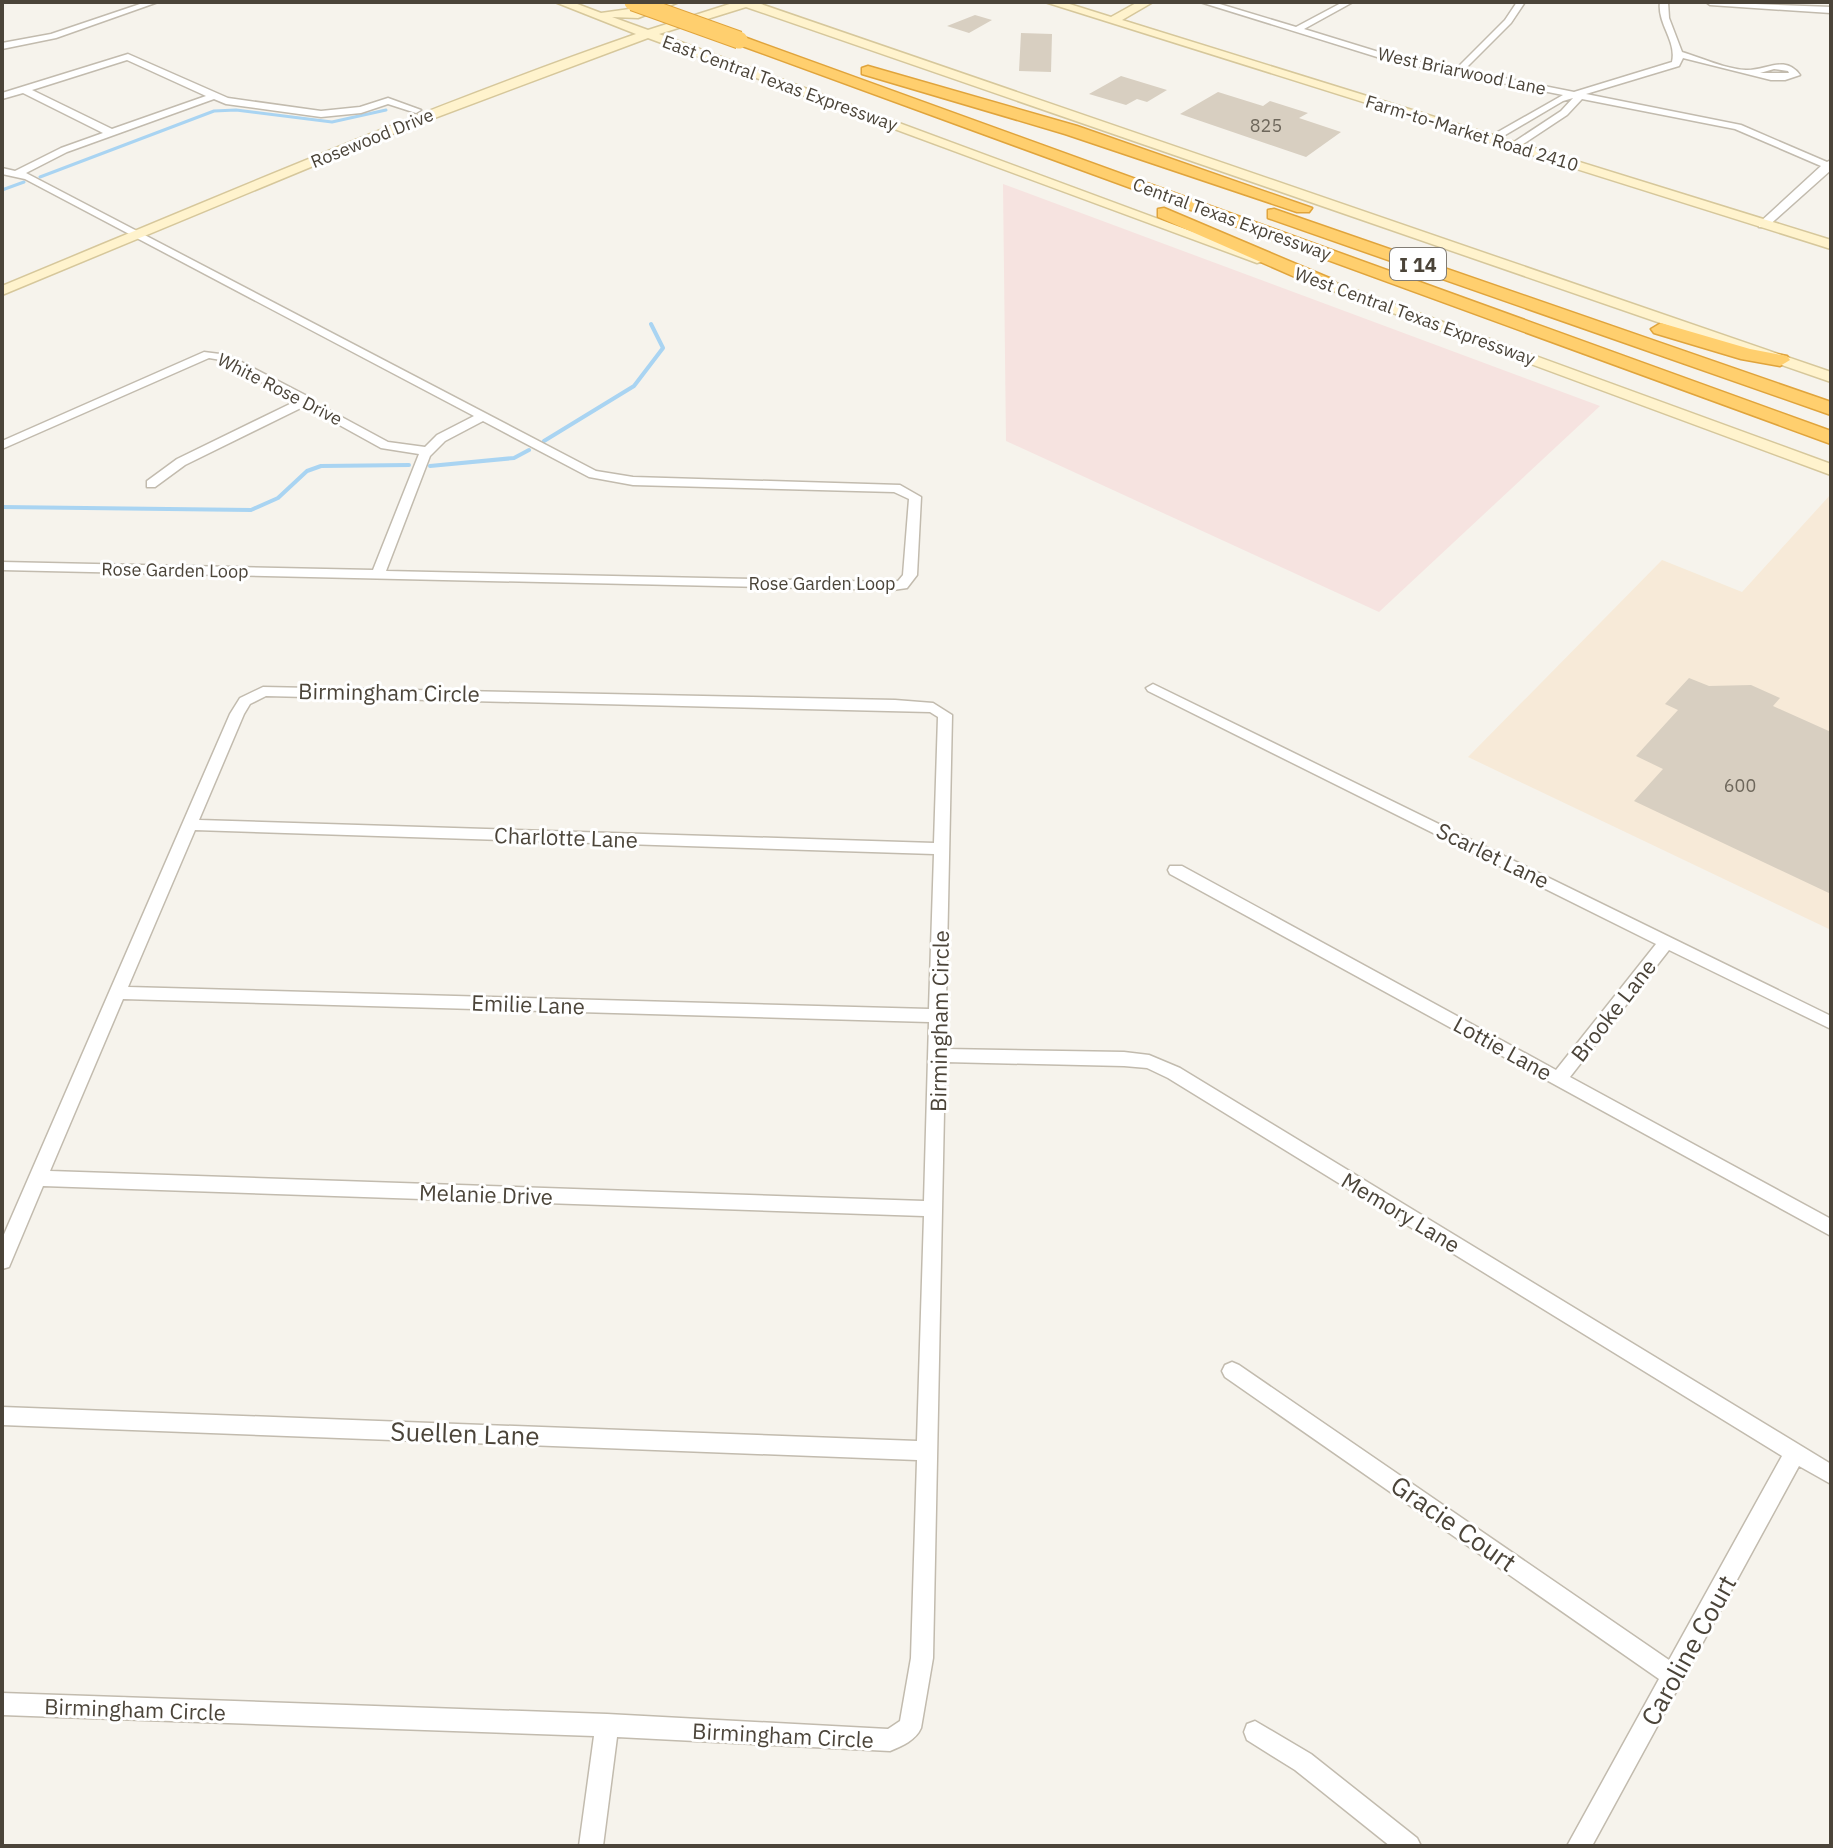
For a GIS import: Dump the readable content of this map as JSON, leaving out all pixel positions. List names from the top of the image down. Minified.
{"streets":{"highway":["Central Texas Expressway","I 14"],"main road":["East Central Texas Expressway","Farm-to-Market Road 2410","Rosewood Drive","West Central Texas Expressway"],"street":["West Briarwood Lane","White Rose Drive","Rose Garden Loop","Birmingham Circle","Charlotte Lane","Scarlet Lane","Emilie Lane","Brooke Lane","Lottie Lane","Melanie Drive","Memory Lane","Suellen Lane","Gracie Court","Caroline Court"]},"crossings":[["East Central Texas Expressway","Rosewood Drive"],["East Central Texas Expressway","West Central Texas Expressway"],["Rosewood Drive","Rose Garden Loop"],["Birmingham Circle","Charlotte Lane"],["Birmingham Circle","Emilie Lane"],["Birmingham Circle","Melanie Drive"],["Birmingham Circle","Memory Lane"],["Birmingham Circle","Suellen Lane"],["Scarlet Lane","Brooke Lane"],["Brooke Lane","Lottie Lane"],["Memory Lane","Caroline Court"],["Gracie Court","Caroline Court"]],"house_numbers":["825","600"]}
